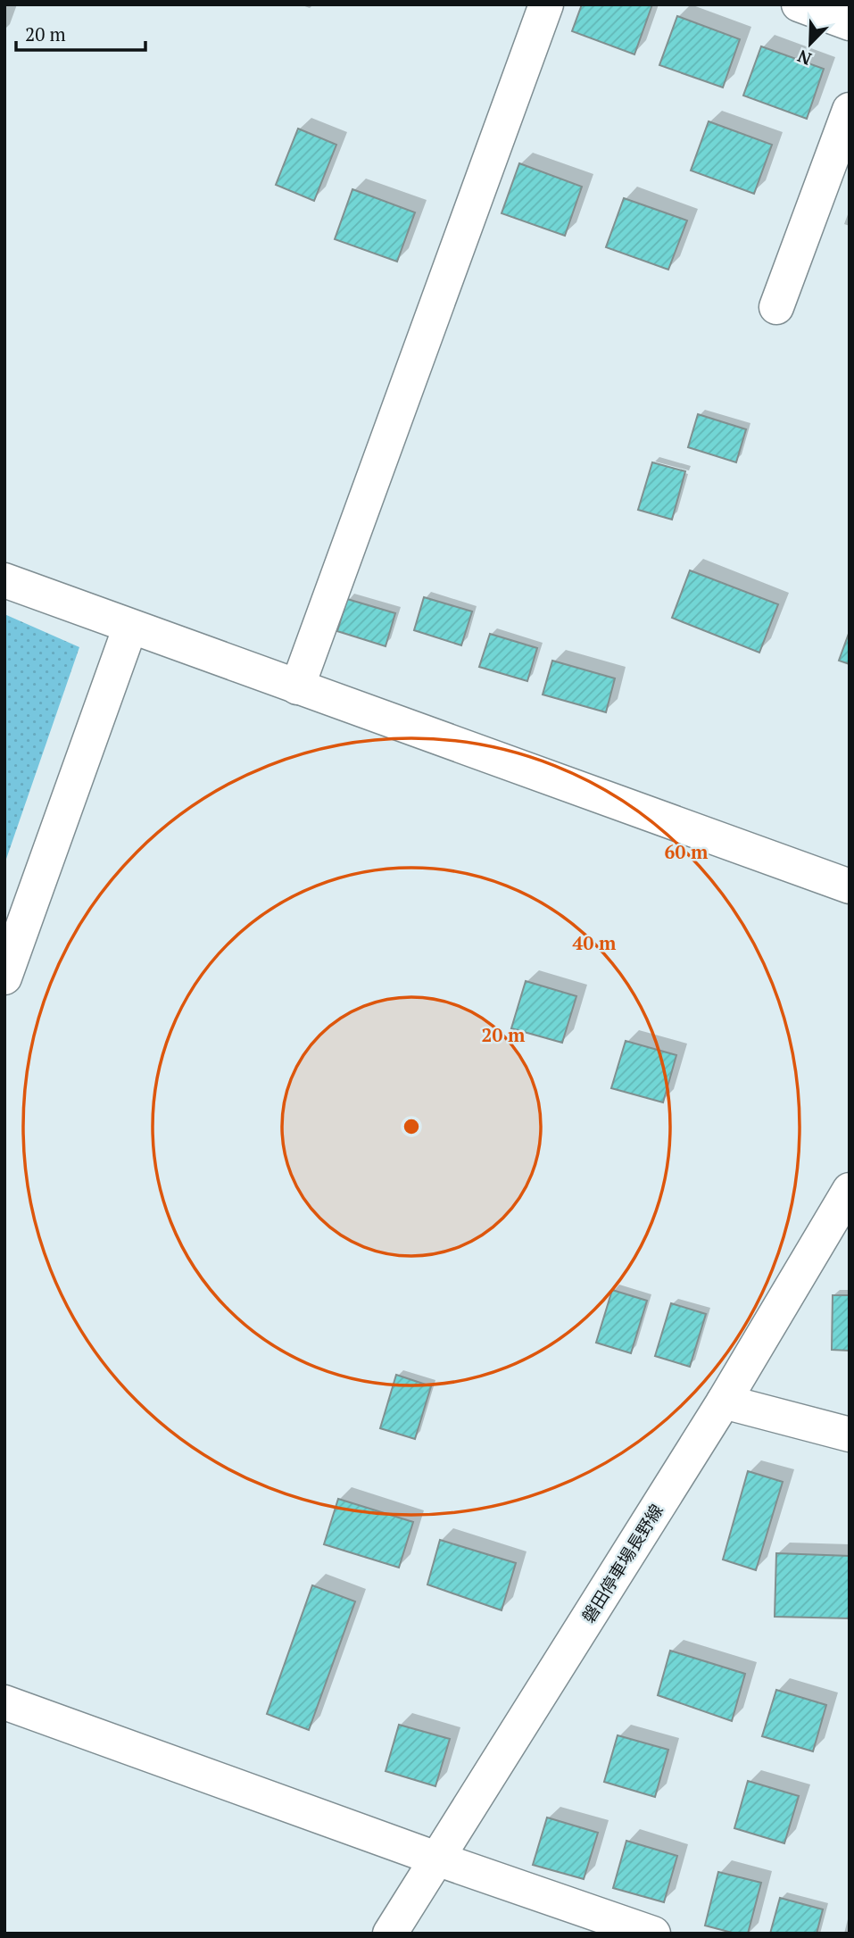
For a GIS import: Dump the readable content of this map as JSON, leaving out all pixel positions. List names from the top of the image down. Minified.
{"streets":{"street":["磐田停車場長野線"]},"scale_bar":"20 m","north":"bottom left","rings":["60 m","40 m","20 m"]}
